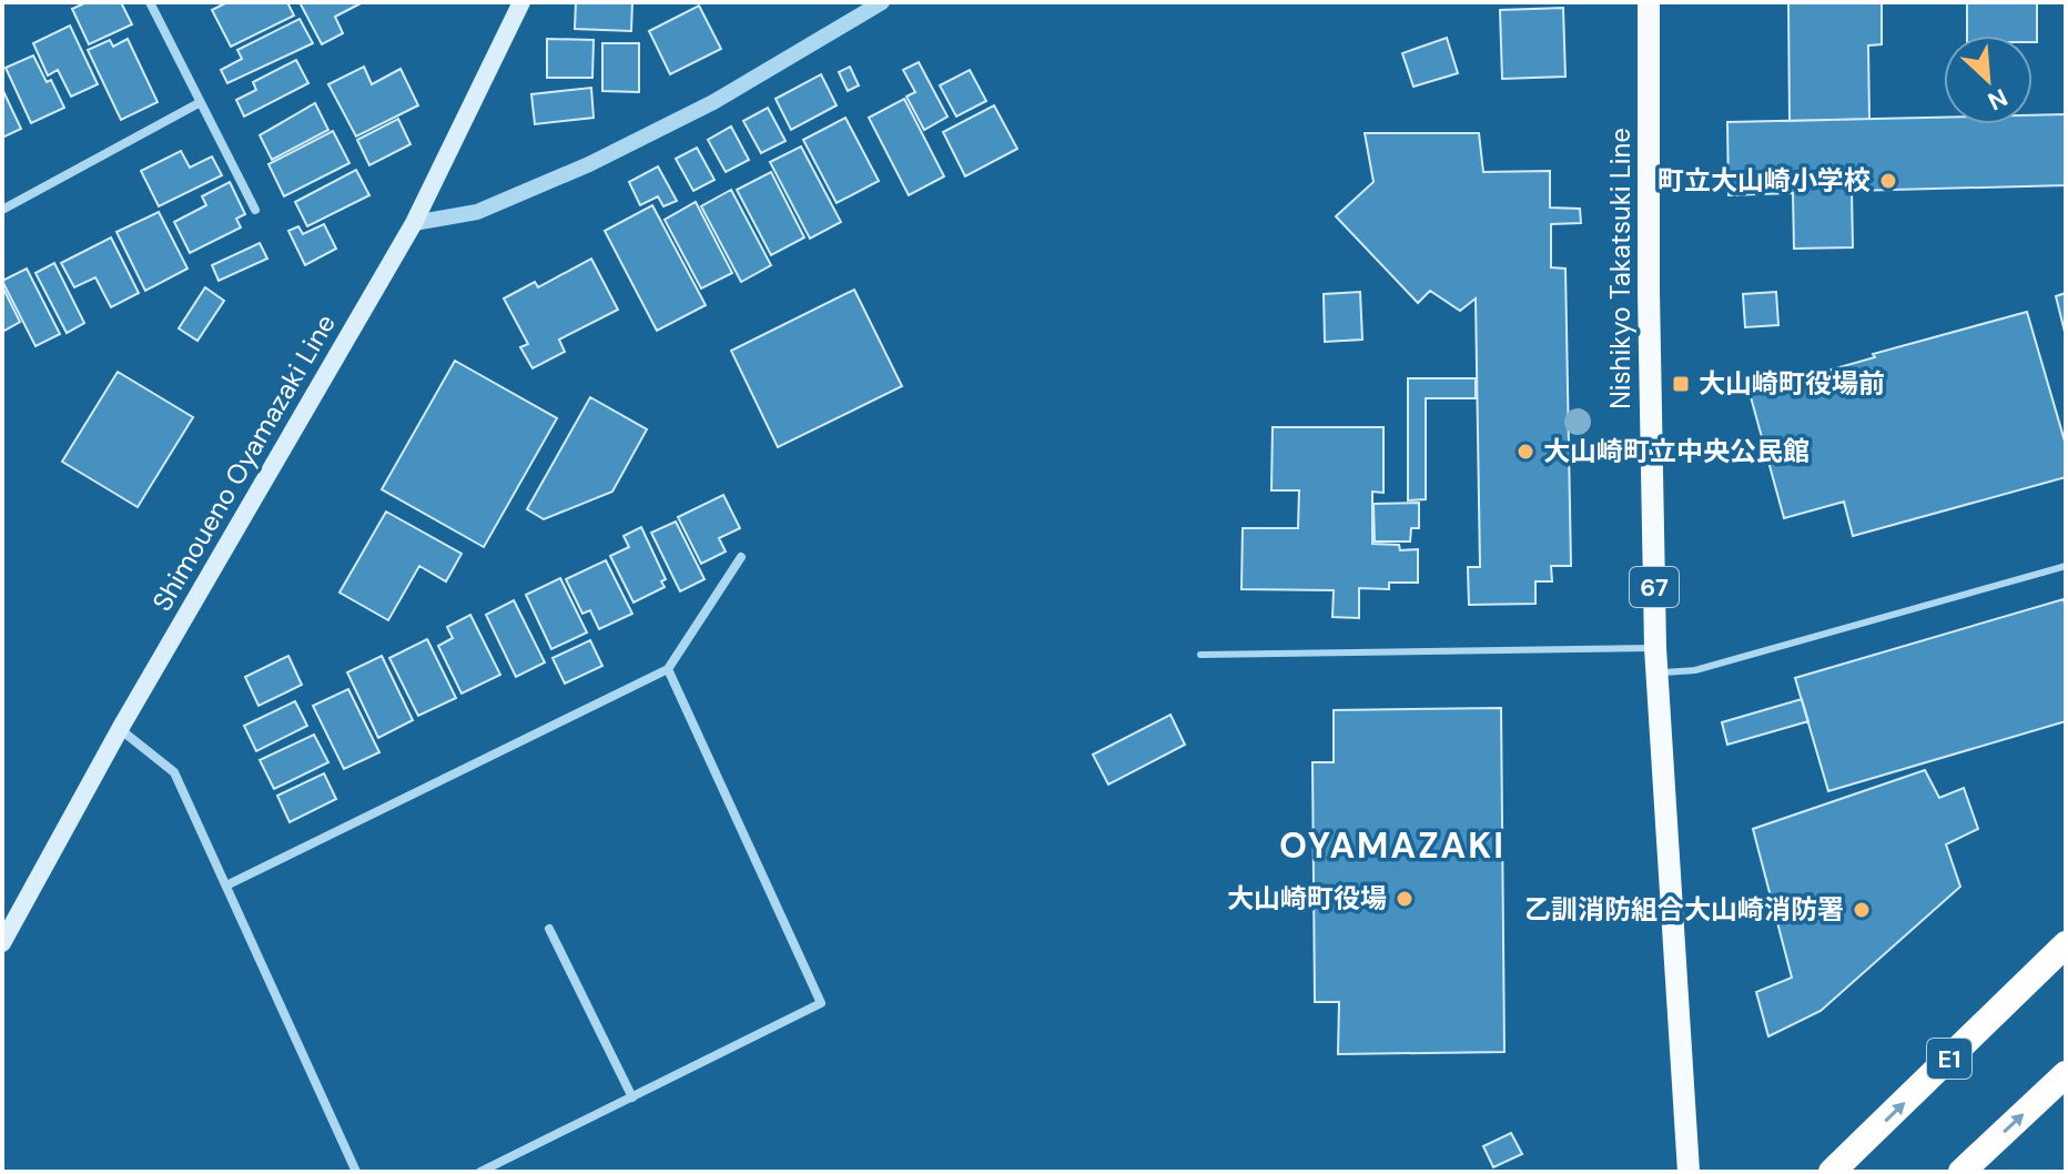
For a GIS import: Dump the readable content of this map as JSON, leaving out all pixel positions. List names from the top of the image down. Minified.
{"streets":{"highway":["E1"],"main road":["Nishikyo Takatsuki Line","Shimoueno Oyamazaki Line","67"]},"districts":["OYAMAZAKI"],"places":{"other":["町立大山崎小学校","大山崎町立中央公民館","大山崎町役場","乙訓消防組合大山崎消防署"],"transit":["大山崎町役場前"]},"north":"bottom right"}
